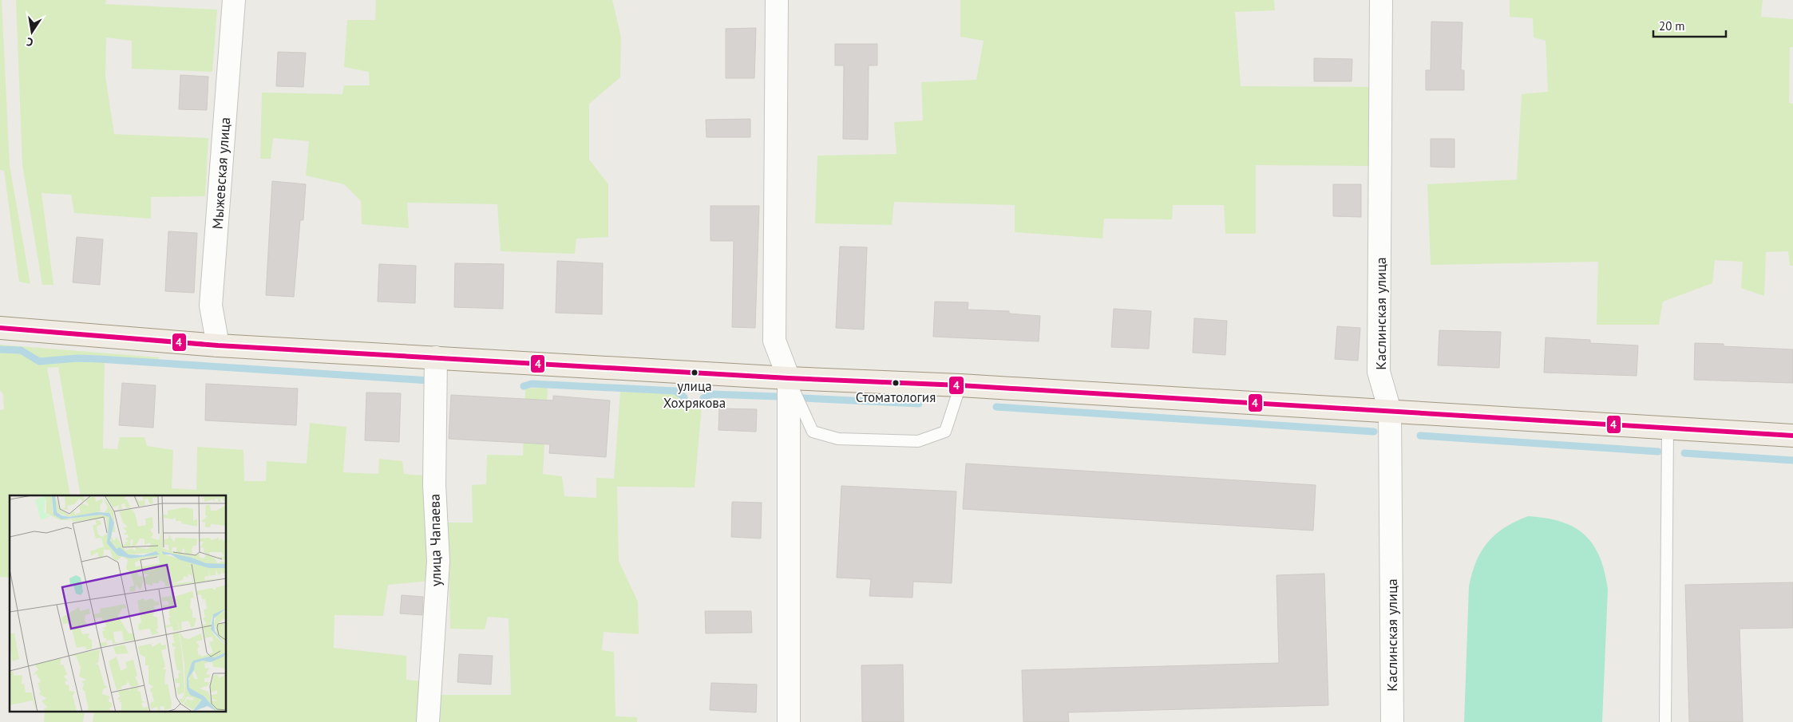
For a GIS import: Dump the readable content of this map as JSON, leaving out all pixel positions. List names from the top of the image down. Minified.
{"streets":{"street":["Мыжевская улица","Каслинская улица","улица Чапаева"]},"places":["улица Хохрякова","Стоматология"],"lines":["transit line 4"],"scale_bar":"20 m","north":"bottom"}
